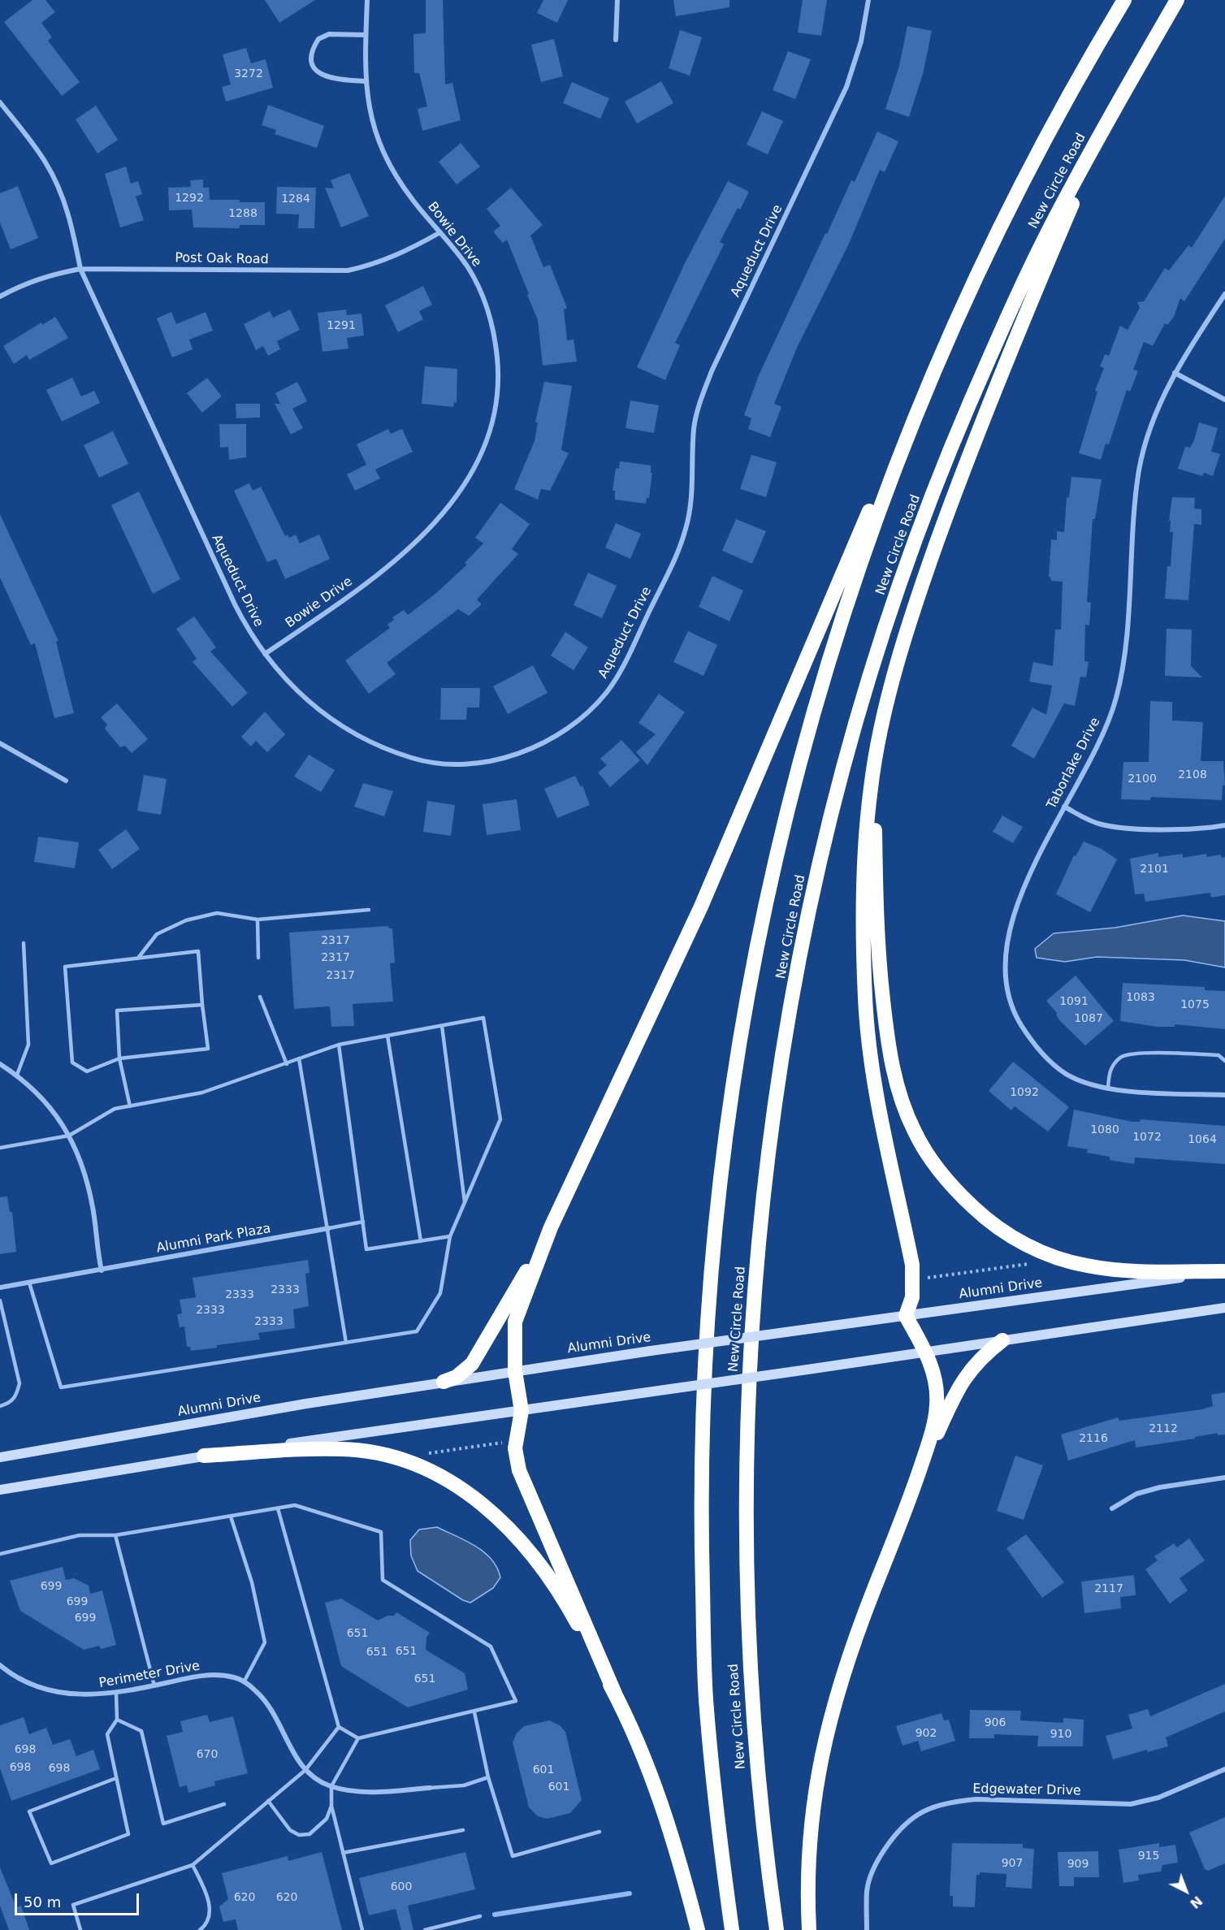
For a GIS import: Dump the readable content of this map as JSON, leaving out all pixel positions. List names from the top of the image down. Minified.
{"streets":{"highway":["New Circle Road"],"main road":["Alumni Drive"],"street":["Bowie Drive","Aqueduct Drive","Post Oak Road","Taborlake Drive","Alumni Park Plaza","Perimeter Drive","Edgewater Drive"]},"crossings":[["Bowie Drive","Aqueduct Drive"],["Bowie Drive","Post Oak Road"],["Aqueduct Drive","Post Oak Road"]],"house_numbers":["3272","1292","1284","1288","1291","2108","2100","2101","2317","2317","2317","1083","1091","1075","1087","1092","1080","1072","1064","2333","2333","2333","2333","2112","2116","699","2117","699","699","651","651","651","651","906","902","910","698","670","698","698","601","601","915","907","909","600","620","620"],"scale_bar":"50 m","north":"bottom right"}
